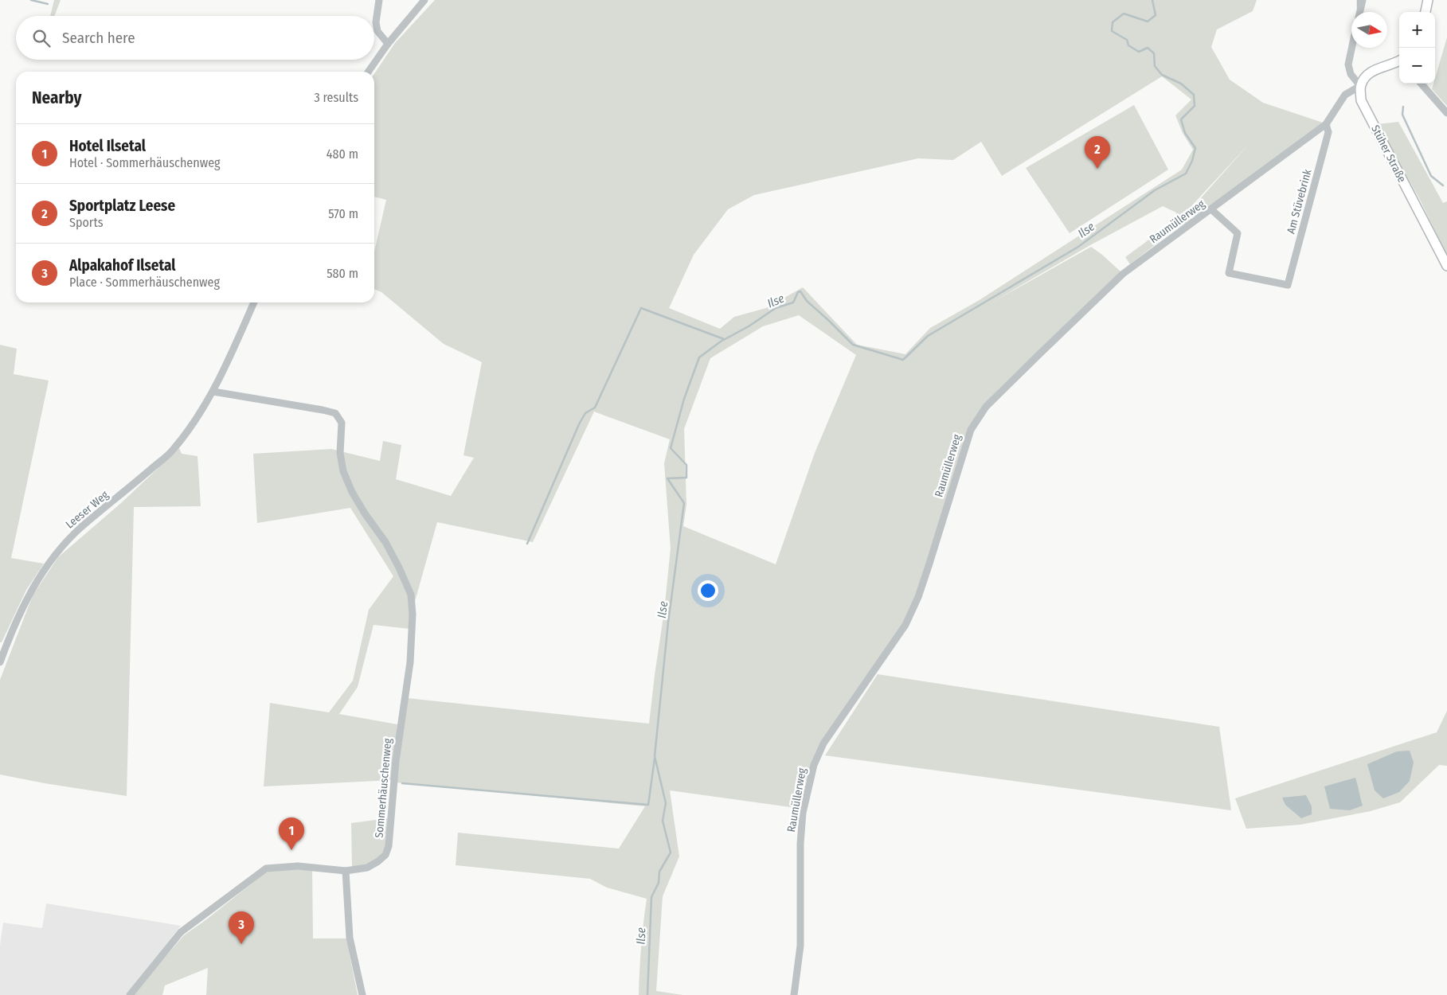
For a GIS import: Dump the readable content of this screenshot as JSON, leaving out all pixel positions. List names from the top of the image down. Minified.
{"streets":{"main road":["Stüher Straße"],"street":["Am Stüvebrink","Raumüllerweg","Leeser Weg","Sommerhäuschenweg"]},"crossings":[["Stüher Straße","Raumüllerweg"],["Am Stüvebrink","Raumüllerweg"],["Leeser Weg","Sommerhäuschenweg"]],"water":["Ilse"],"north":"right","page":{"map_buttons":["+","−"],"search":"Search here","heading":["Nearby","3 results"],"list":[{"mark":"1","name":"Hotel Ilsetal","note":"Hotel · Sommerhäuschenweg","value":"480 m"},{"mark":"2","name":"Sportplatz Leese","note":"Sports","value":"570 m"},{"mark":"3","name":"Alpakahof Ilsetal","note":"Place · Sommerhäuschenweg","value":"580 m"}],"pins":["2","1","3"]}}
